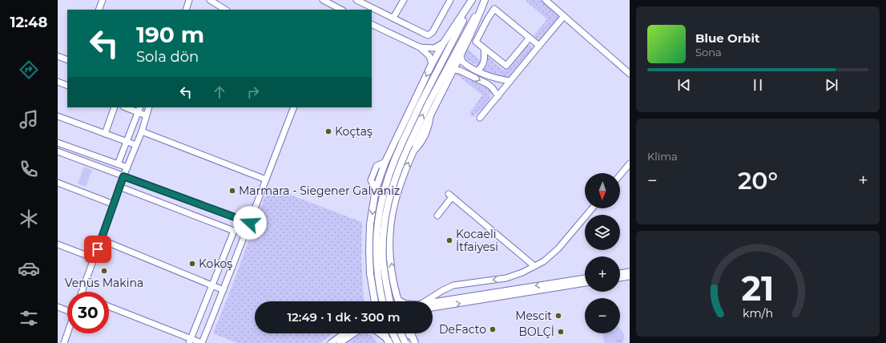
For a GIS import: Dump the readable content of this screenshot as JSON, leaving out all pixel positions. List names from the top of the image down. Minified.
{"places":["Koçtaş","Marmara - Siegener Galvaniz","Kocaeli İtfaiyesi","Kokoş","Venüs Makina","Mescit","DeFacto","BOLÇİ"],"north":"bottom","page":{"tabs":"12:48","turn":["190 m","Sola dön"],"song":["Blue Orbit","Sona"],"tile":"Klima","heat":["−","20°","+"],"map_buttons":["+","−"],"limit":"30","trip":"12:49 · 1 dk · 300 m","gauge":["21","km/h"]}}
